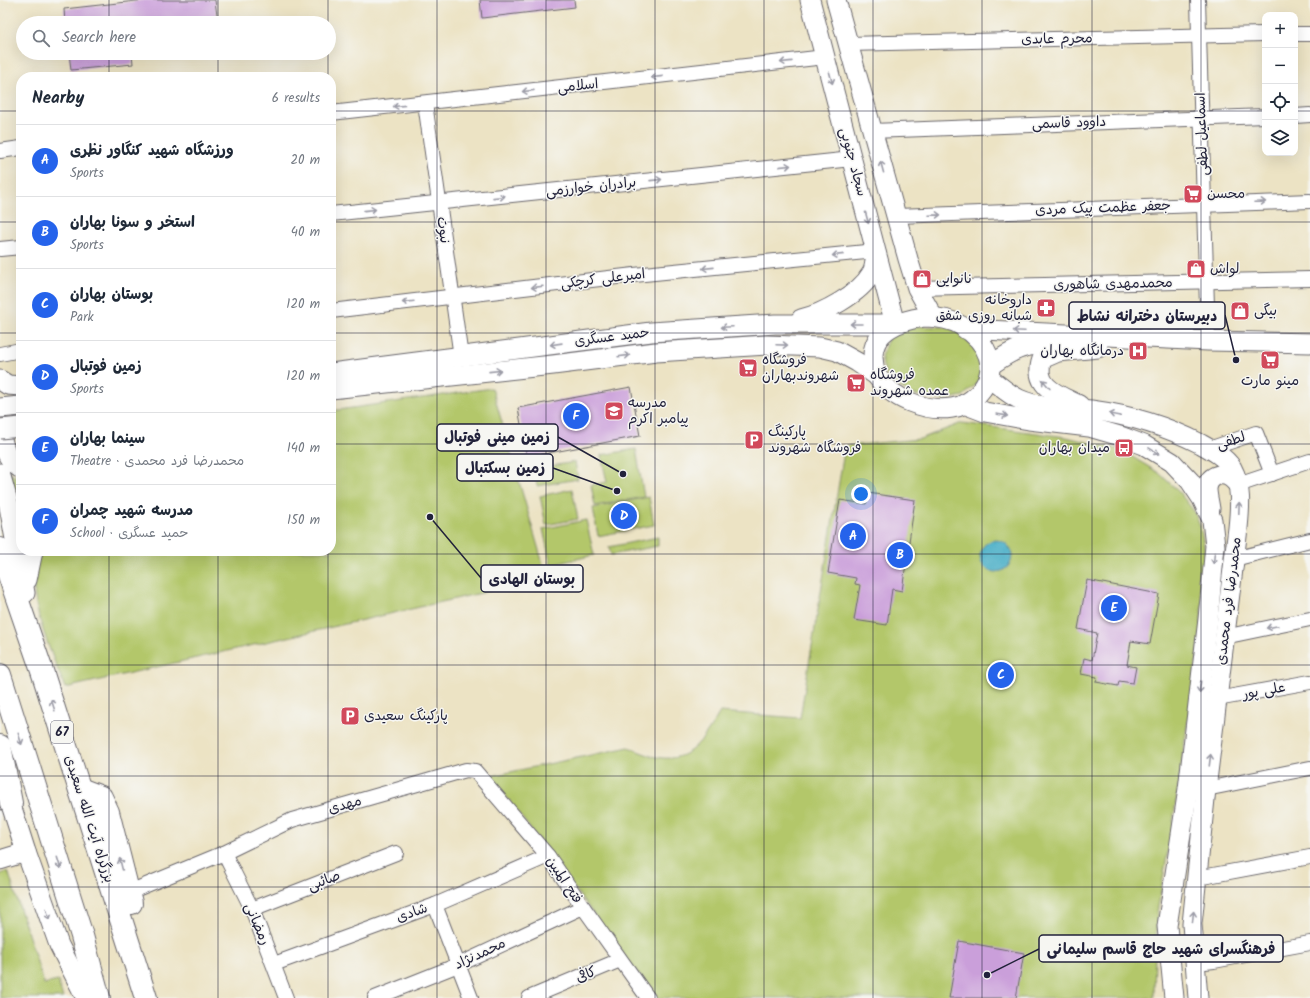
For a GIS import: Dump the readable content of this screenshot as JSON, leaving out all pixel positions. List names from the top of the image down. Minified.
{"streets":{"highway":["67","بزرگراه آیت الله سعیدی"],"main road":["سجاد جنوبی","حمید عسگری","محمدرضا فرد محمدی"],"street":["محرم عابدی","اسلامی","داوود قاسمی","اسماعیل لطفی","برادران خوارزمی","جعفر عظمت پیک مردی","نبوت","امیرعلی کرچکی","محمدمهدی شاهوری","لطفی","علی پور","مهدی","فتح المبین","صائبی","شادی","رمضانی","محمدنژاد","کافی"]},"crossings":[["محرم عابدی","اسماعیل لطفی"],["محرم عابدی","سجاد جنوبی"],["اسلامی","سجاد جنوبی"],["اسلامی","نبوت"],["داوود قاسمی","اسماعیل لطفی"],["داوود قاسمی","سجاد جنوبی"],["اسماعیل لطفی","جعفر عظمت پیک مردی"],["اسماعیل لطفی","محمدمهدی شاهوری"],["سجاد جنوبی","برادران خوارزمی"],["سجاد جنوبی","جعفر عظمت پیک مردی"],["سجاد جنوبی","امیرعلی کرچکی"],["سجاد جنوبی","محمدمهدی شاهوری"],["سجاد جنوبی","حمید عسگری"],["سجاد جنوبی","محمدرضا فرد محمدی"],["برادران خوارزمی","نبوت"],["نبوت","امیرعلی کرچکی"],["نبوت","حمید عسگری"],["حمید عسگری","محمدرضا فرد محمدی"],["لطفی","محمدرضا فرد محمدی"],["محمدرضا فرد محمدی","علی پور"],["مهدی","فتح المبین"],["مهدی","رمضانی"],["فتح المبین","شادی"],["فتح المبین","محمدنژاد"],["فتح المبین","کافی"],["صائبی","رمضانی"],["شادی","رمضانی"]],"one_way":["اسلامی","برادران خوارزمی","جعفر عظمت پیک مردی","امیرعلی کرچکی"],"places":{"supermarket":["محسن","مینو مارت","فروشگاه شهروندبهاران","فروشگاه عمده شهروند"],"shop":["لواش","نانوایی","بیگی"],"pharmacy":["داروخانه شبانه روزی شفق"],"hospital":["درمانگاه بهاران"],"other":["دبیرستان دخترانه نشاط","زمین مینی فوتبال","زمین بسکتبال","بوستان الهادی","فرهنگسرای شهید حاج قاسم سلیمانی"],"school or university":["مدرسه پیامبر اکرم"],"parking":["پارکینگ فروشگاه شهروند","پارکینگ سعیدی"],"bus stop":["میدان بهاران"]},"page":{"map_buttons":["+","−"],"search":"Search here","heading":["Nearby","6 results"],"list":[{"mark":"A","name":"ورزشگاه شهید کنگاور نظری","note":"Sports","value":"20 m"},{"mark":"B","name":"استخر و سونا بهاران","note":"Sports","value":"40 m"},{"mark":"C","name":"بوستان بهاران","note":"Park","value":"120 m"},{"mark":"D","name":"زمین فوتبال","note":"Sports","value":"120 m"},{"mark":"E","name":"سینما بهاران","note":"Theatre · محمدرضا فرد محمدی","value":"140 m"},{"mark":"F","name":"مدرسه شهید چمران","note":"School · حمید عسگری","value":"150 m"}],"pins":["F","D","A","B","E","C"]}}
